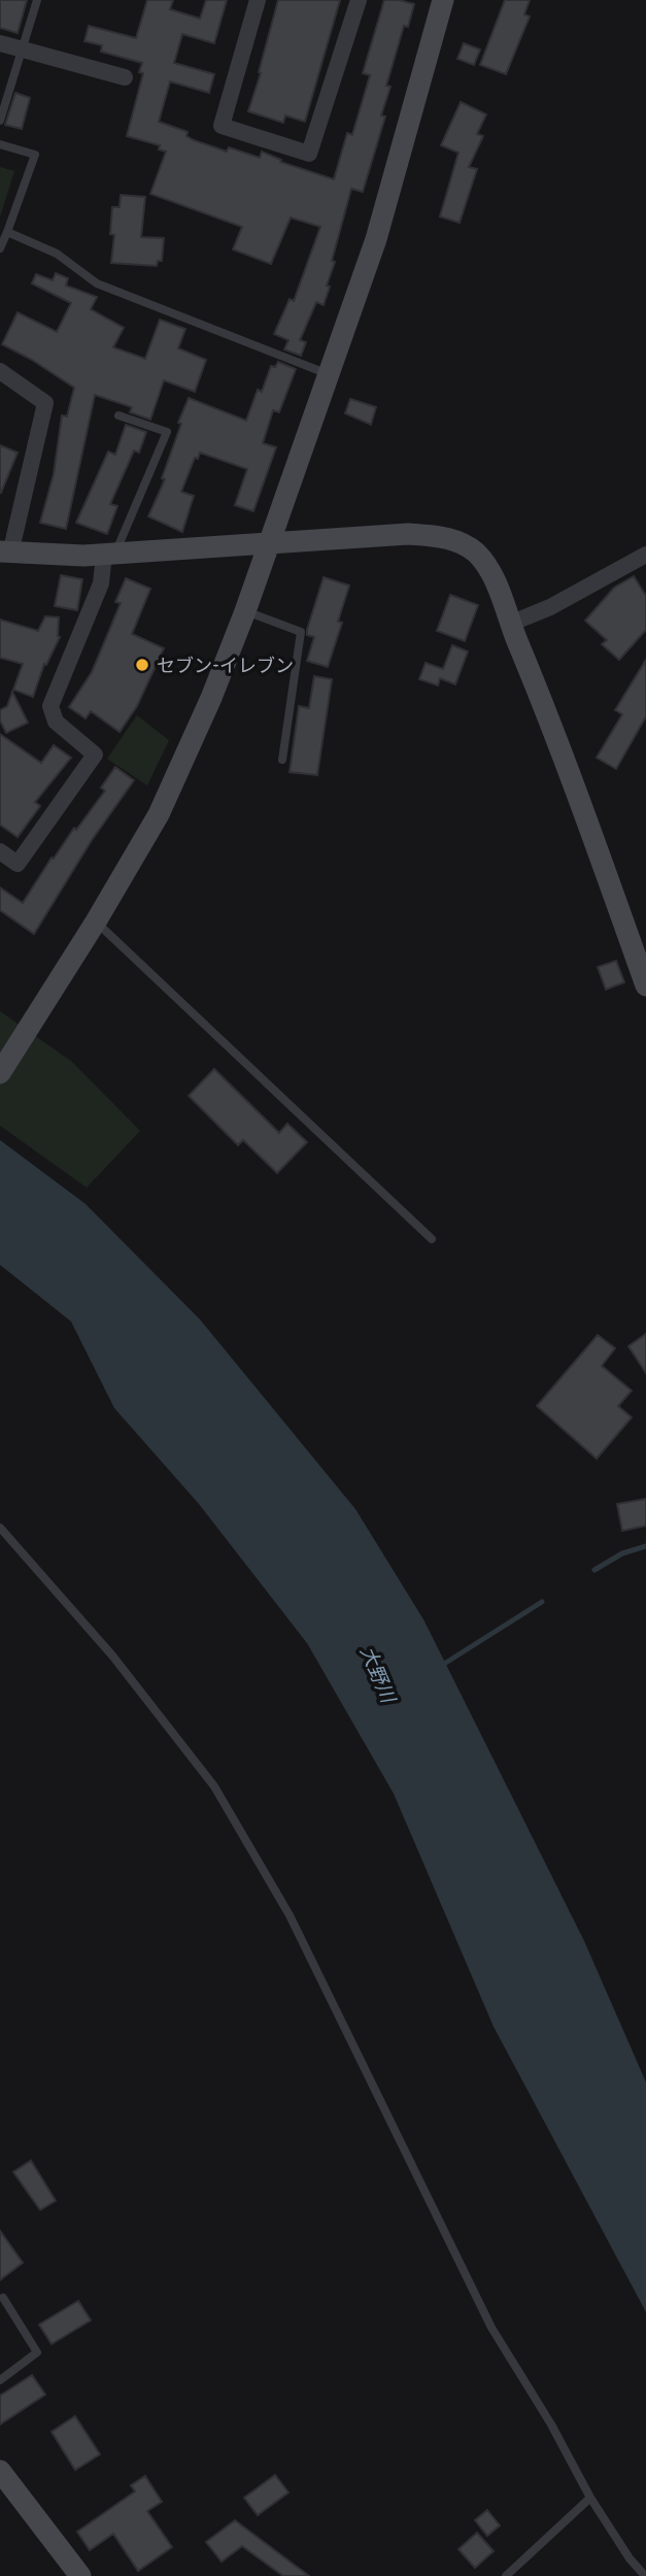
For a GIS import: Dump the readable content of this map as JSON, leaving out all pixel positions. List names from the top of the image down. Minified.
{"water":["大野川"],"places":["セブン-イレブン"]}
